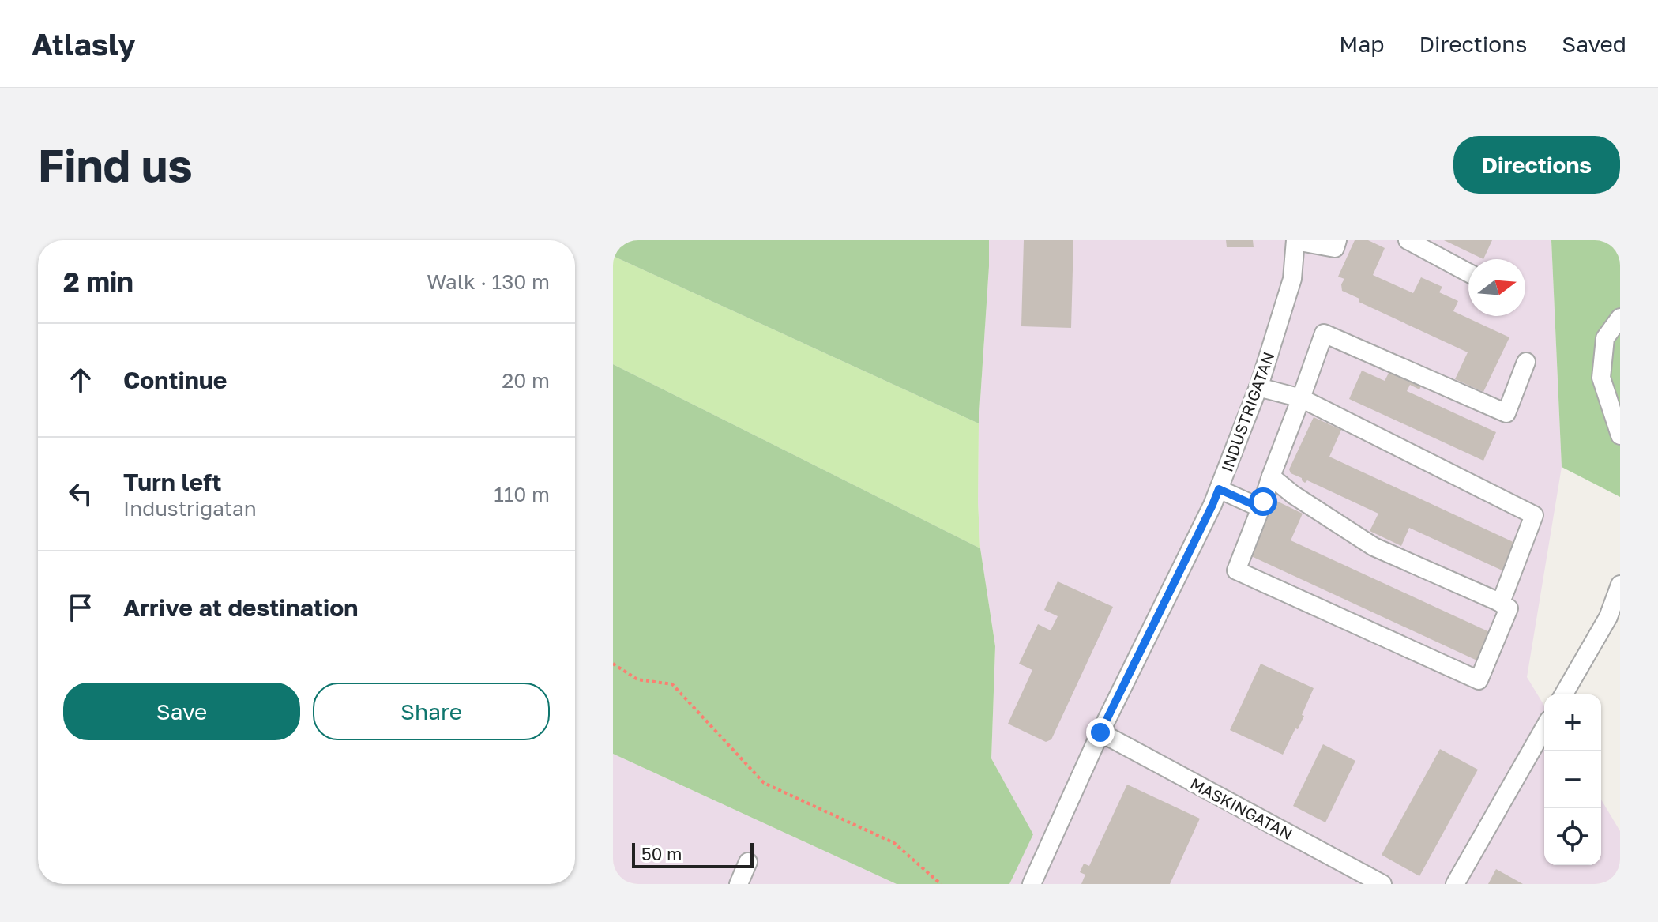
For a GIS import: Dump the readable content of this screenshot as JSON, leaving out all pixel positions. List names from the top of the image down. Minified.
{"streets":{"street":["INDUSTRIGATAN","MASKINGATAN"]},"crossings":[["INDUSTRIGATAN","MASKINGATAN"]],"scale_bar":"50 m","north":"right","page":{"header":"Atlasly","nav":["Map","Directions","Saved"],"buttons":["Directions",["Save","Share"]],"title":"Find us","heading":["2 min","Walk · 130 m"],"list":[["Continue","20 m"],["Turn left","Industrigatan","110 m"],"Arrive at destination"],"map_buttons":["+","−"],"scale":"50 m"}}
